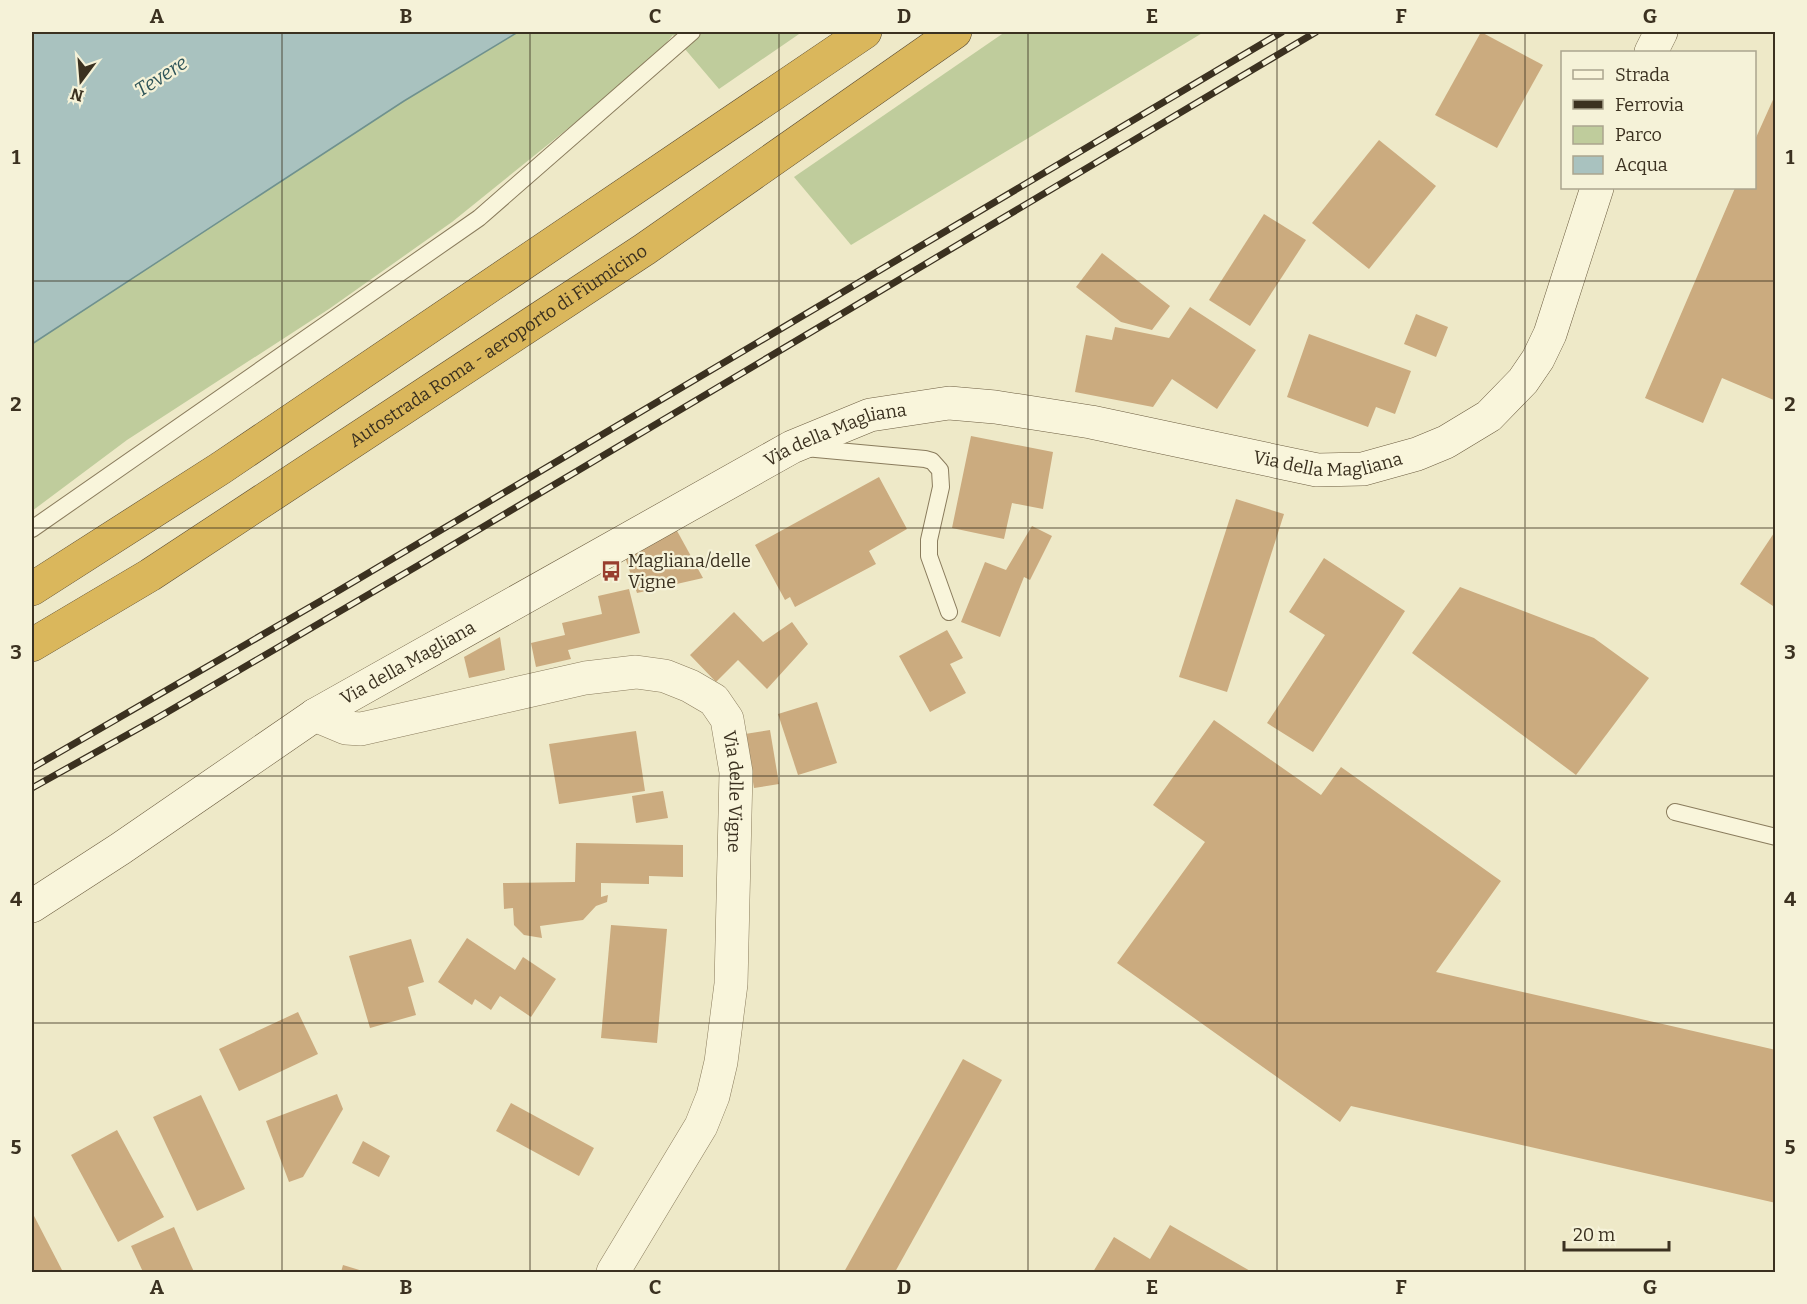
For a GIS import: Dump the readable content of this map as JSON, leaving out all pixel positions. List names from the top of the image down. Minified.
{"streets":{"highway":["Autostrada Roma - aeroporto di Fiumicino"],"main road":["Via della Magliana","Via delle Vigne"]},"crossings":[["Via della Magliana","Via delle Vigne"]],"water":["Tevere"],"places":{"bus stop":["Magliana/delle Vigne"]},"legend":["Strada","Ferrovia","Parco","Acqua"],"scale_bar":"20 m","north":"bottom","grid":{"columns":["A","B","C","D","E","F","G"],"rows":["1","2","3","4","5"]}}
